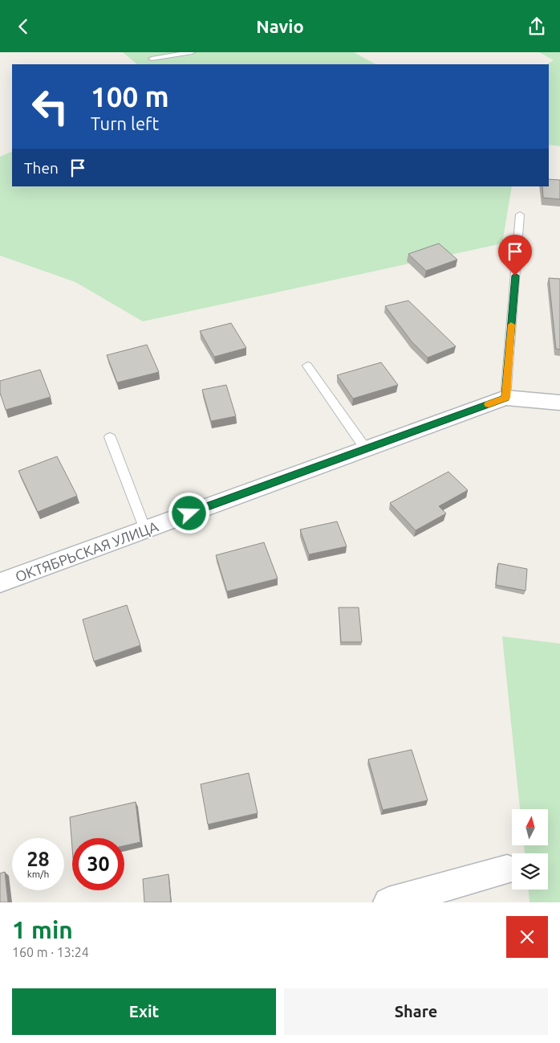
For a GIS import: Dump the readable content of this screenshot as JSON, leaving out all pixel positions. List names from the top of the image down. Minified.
{"streets":{"street":["ОКТЯБРЬСКАЯ УЛИЦА"]},"north":"top","page":{"header":"Navio","turn":["100 m","Turn left"],"then":"Then","speed":"28 km/h","limit":"30","heading":["1 min","160 m · 13:24"],"buttons":["Exit","Share"]}}
